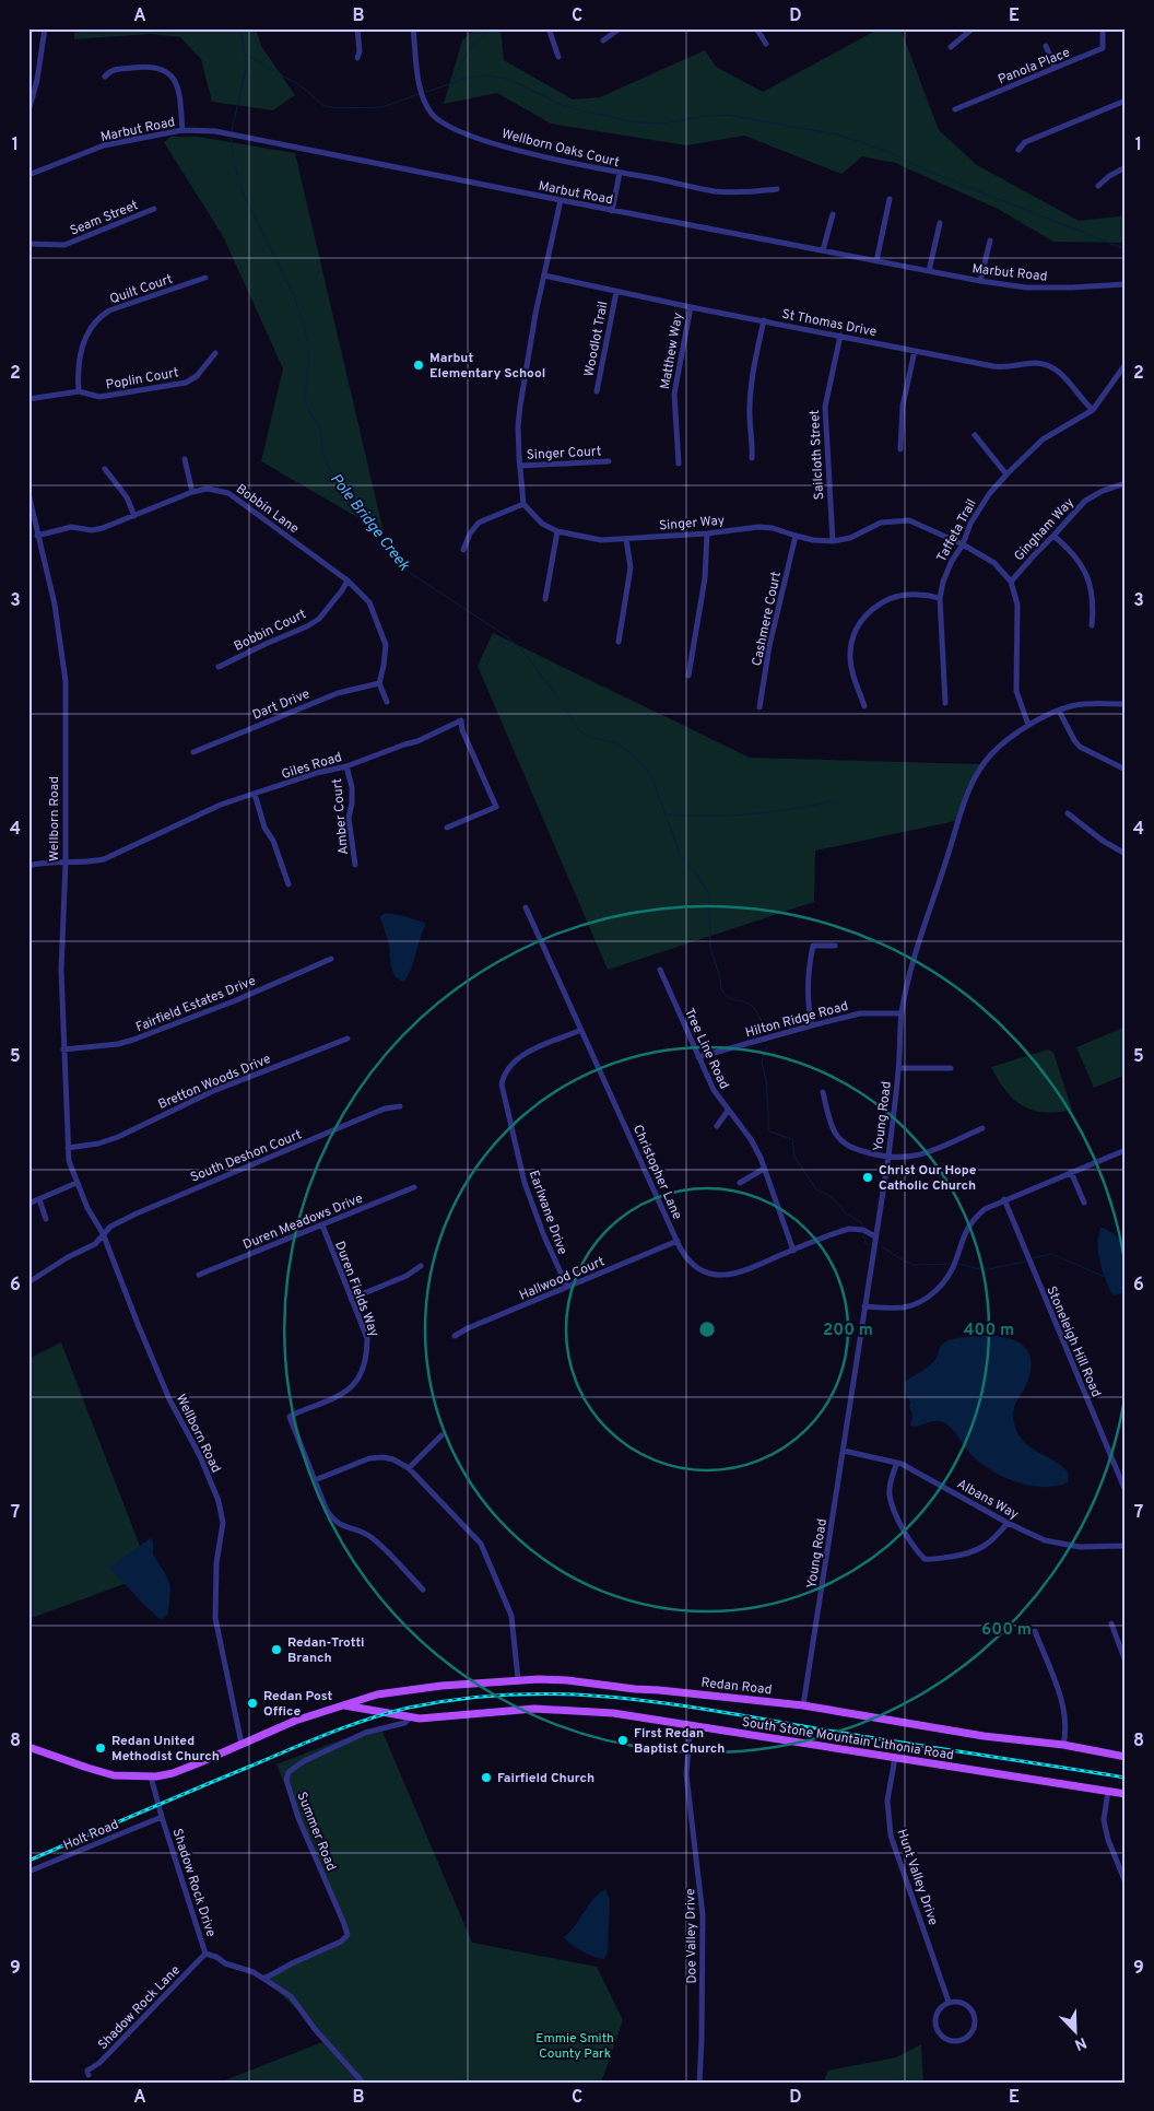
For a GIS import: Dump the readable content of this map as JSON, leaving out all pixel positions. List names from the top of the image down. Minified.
{"streets":{"main road":["Redan Road","South Stone Mountain Lithonia Road"],"street":["Panola Place","Marbut Road","Wellborn Oaks Court","Seam Street","Quilt Court","St Thomas Drive","Woodlot Trail","Matthew Way","Poplin Court","Singer Court","Sailcloth Street","Bobbin Lane","Singer Way","Gingham Way","Taffeta Trail","Cashmere Court","Bobbin Court","Dart Drive","Giles Road","Amber Court","Wellborn Road","Fairfield Estates Drive","Hilton Ridge Road","Tree Line Road","Bretton Woods Drive","Young Road","South Deshon Court","Christopher Lane","Earlwane Drive","Duren Meadows Drive","Hallwood Court","Duren Fields Way","Stoneleigh Hill Road","Albans Way","Summer Road","Holt Road","Hunt Valley Drive","Shadow Rock Drive","Doe Valley Drive","Shadow Rock Lane"]},"crossings":[["Quilt Court","Poplin Court"],["St Thomas Drive","Woodlot Trail"],["St Thomas Drive","Matthew Way"],["St Thomas Drive","Sailcloth Street"],["St Thomas Drive","Taffeta Trail"],["Sailcloth Street","Singer Way"],["Bobbin Lane","Bobbin Court"],["Bobbin Lane","Dart Drive"],["Bobbin Lane","Wellborn Road"],["Singer Way","Gingham Way"],["Singer Way","Taffeta Trail"],["Singer Way","Cashmere Court"],["Giles Road","Amber Court"],["Giles Road","Wellborn Road"],["Wellborn Road","Fairfield Estates Drive"],["Wellborn Road","Bretton Woods Drive"],["Wellborn Road","South Deshon Court"],["Wellborn Road","South Stone Mountain Lithonia Road"],["Hilton Ridge Road","Tree Line Road"],["Hilton Ridge Road","Young Road"],["Tree Line Road","Christopher Lane"],["Young Road","Christopher Lane"],["Young Road","Albans Way"],["Young Road","Redan Road"],["Christopher Lane","Earlwane Drive"],["Christopher Lane","Hallwood Court"],["Earlwane Drive","Hallwood Court"],["Duren Meadows Drive","Duren Fields Way"],["Redan Road","South Stone Mountain Lithonia Road"],["South Stone Mountain Lithonia Road","Summer Road"],["South Stone Mountain Lithonia Road","Hunt Valley Drive"],["South Stone Mountain Lithonia Road","Shadow Rock Drive"],["South Stone Mountain Lithonia Road","Doe Valley Drive"],["Summer Road","Shadow Rock Drive"],["Holt Road","Shadow Rock Drive"],["Shadow Rock Drive","Shadow Rock Lane"]],"water":["Pole Bridge Creek"],"parks":["Emmie Smith County Park"],"places":["Marbut Elementary School","Christ Our Hope Catholic Church","Redan-Trotti Branch","Redan Post Office","First Redan Baptist Church","Redan United Methodist Church","Fairfield Church"],"north":"bottom right","grid":{"columns":["A","B","C","D","E"],"rows":["1","2","3","4","5","6","7","8","9"]},"rings":["200 m","400 m","600 m"]}
